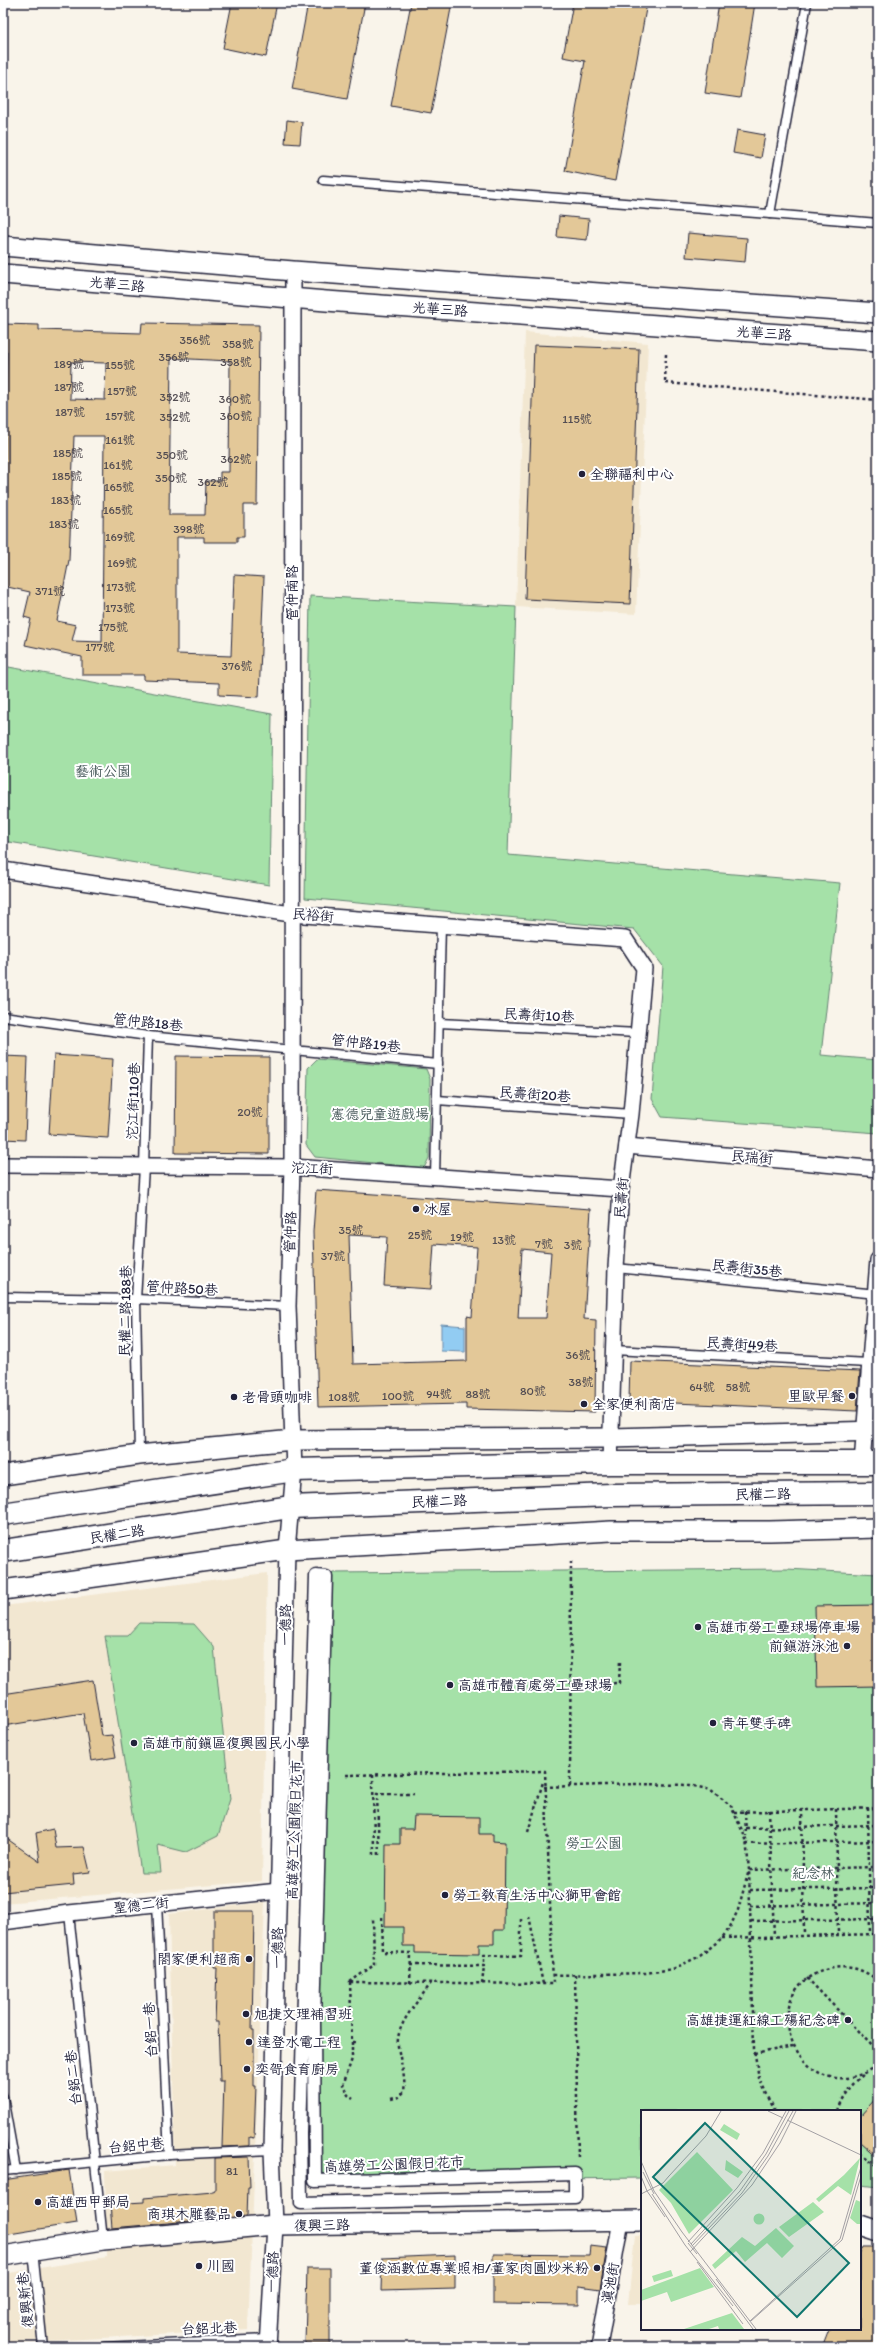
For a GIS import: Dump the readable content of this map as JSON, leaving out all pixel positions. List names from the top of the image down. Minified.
{"streets":{"main road":["民權二路"],"street":["光華三路","管仲南路","民裕街","民瑞街","沱江街","民壽街","管仲路","一德路","高雄勞工公園假日花市","聖德二街","復興三路","滇池街"],"lane":["民壽街10巷","管仲路18巷","管仲路19巷","民壽街20巷","沱江街110巷","民壽街35巷","管仲路50巷","民權二路188巷","民壽街49巷","台鋁一巷","台鋁二巷","台鋁中巷","復興新巷","台鋁北巷"]},"crossings":[["光華三路","管仲南路"],["管仲南路","民裕街"],["管仲南路","管仲路"],["民裕街","民壽街"],["民裕街","管仲路"],["民壽街10巷","民壽街"],["管仲路18巷","管仲路19巷"],["管仲路18巷","沱江街110巷"],["管仲路18巷","管仲路"],["管仲路19巷","管仲路"],["民壽街20巷","民壽街"],["沱江街110巷","沱江街"],["沱江街110巷","民權二路188巷"],["民瑞街","民壽街"],["沱江街","民壽街"],["沱江街","管仲路"],["沱江街","民權二路188巷"],["民壽街","民壽街35巷"],["民壽街","民壽街49巷"],["管仲路","管仲路50巷"],["管仲路","民權二路"],["管仲路","一德路"],["管仲路50巷","民權二路188巷"],["一德路","聖德二街"],["一德路","台鋁中巷"],["一德路","復興三路"],["一德路","台鋁北巷"],["聖德二街","台鋁一巷"],["聖德二街","台鋁二巷"],["台鋁一巷","台鋁中巷"],["台鋁二巷","台鋁中巷"],["台鋁二巷","復興三路"],["復興三路","滇池街"],["復興三路","復興新巷"]],"parks":["藝術公園","憲德兒童遊戲場","勞工公園","紀念林"],"places":["全聯福利中心","冰屋","里歐早餐","老骨頭咖啡","全家便利商店","高雄市勞工壘球場停車場","前鎮游泳池","高雄市體育處勞工壘球場","青年雙手碑","高雄市前鎮區復興國民小學","勞工教育生活中心獅甲會館","閤家便利超商","旭捷文理補習班","高雄捷運紅線工殤紀念碑","達登水電工程","奕哿食育廚房","高雄西甲郵局","商琪木雕藝品","川國","董俊涵數位專業照相/董家肉圓炒米粉"],"house_numbers":["356號","358號","356號","358號","189號","155號","187號","157號","352號","360號","187號","157號","360號","352號","115號","161號","185號","350號","362號","161號","185號","350號","362號","165號","183號","165號","183號","398號","169號","169號","173號","371號","173號","175號","177號","376號","20號","35號","25號","19號","13號","7號","3號","37號","36號","38號","64號","58號","80號","94號","88號","100號","108號","81"]}
